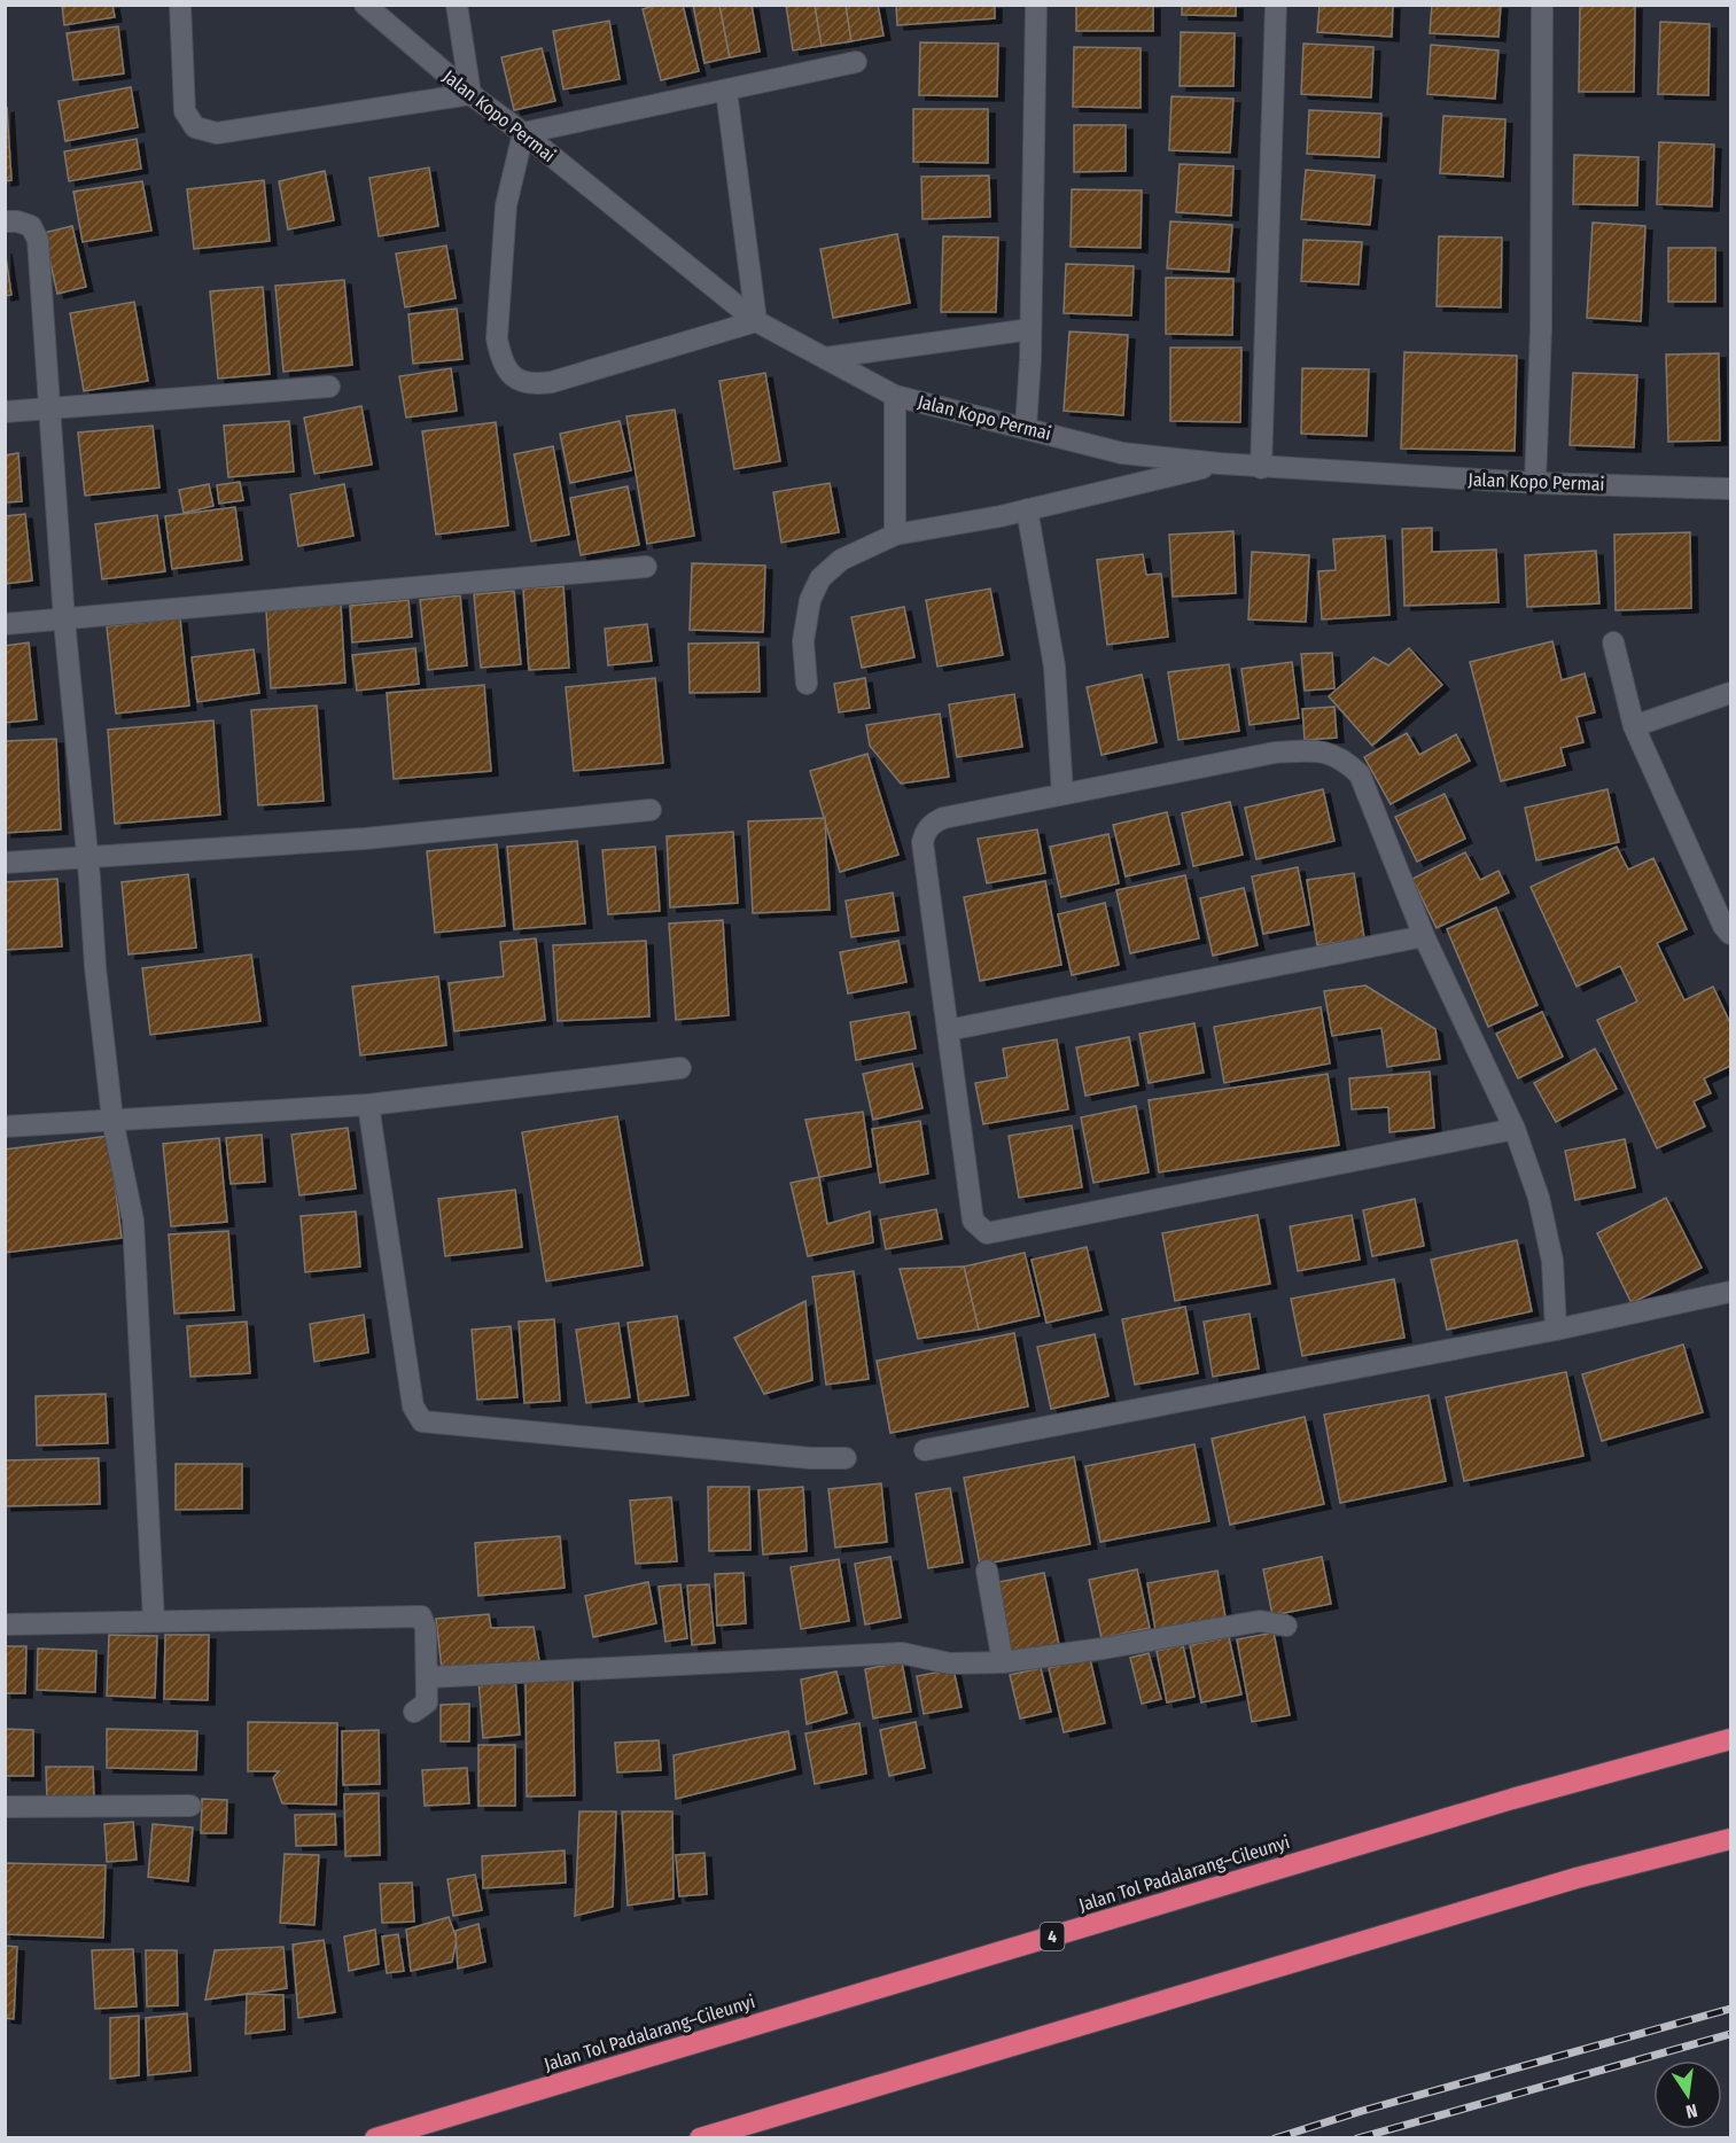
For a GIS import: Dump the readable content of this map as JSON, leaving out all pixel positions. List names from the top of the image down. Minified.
{"streets":{"highway":["Jalan Tol Padalarang–Cileunyi","4"],"street":["Jalan Kopo Permai"]},"north":"bottom"}
